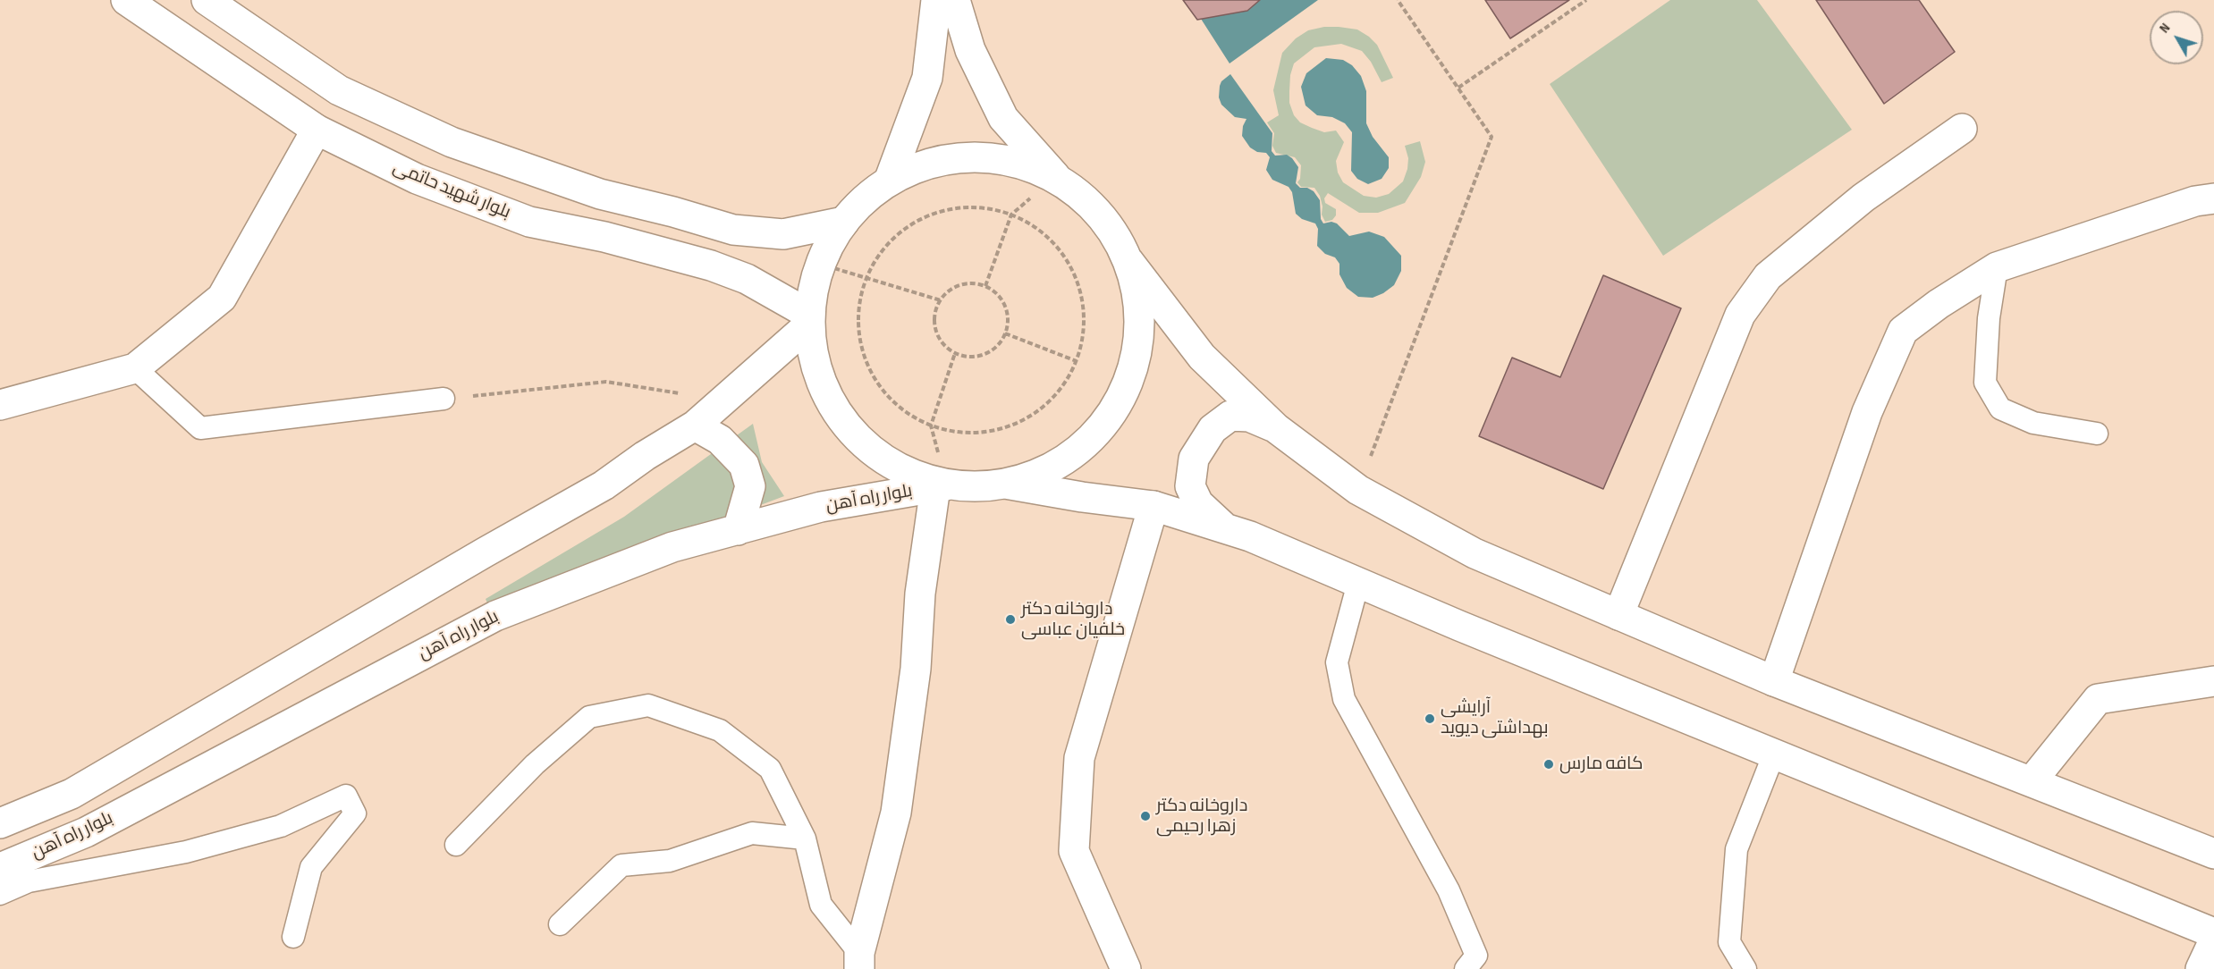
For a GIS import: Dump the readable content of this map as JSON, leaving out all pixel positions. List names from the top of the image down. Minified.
{"streets":{"main road":["بلوار شهید حاتمی","بلوار راه آهن"]},"places":["داروخانه دکتر خلفیان عباسی","آرایشی بهداشتی دیوید","کافه مارس","داروخانه دکتر زهرا رحیمی"],"north":"top left"}
